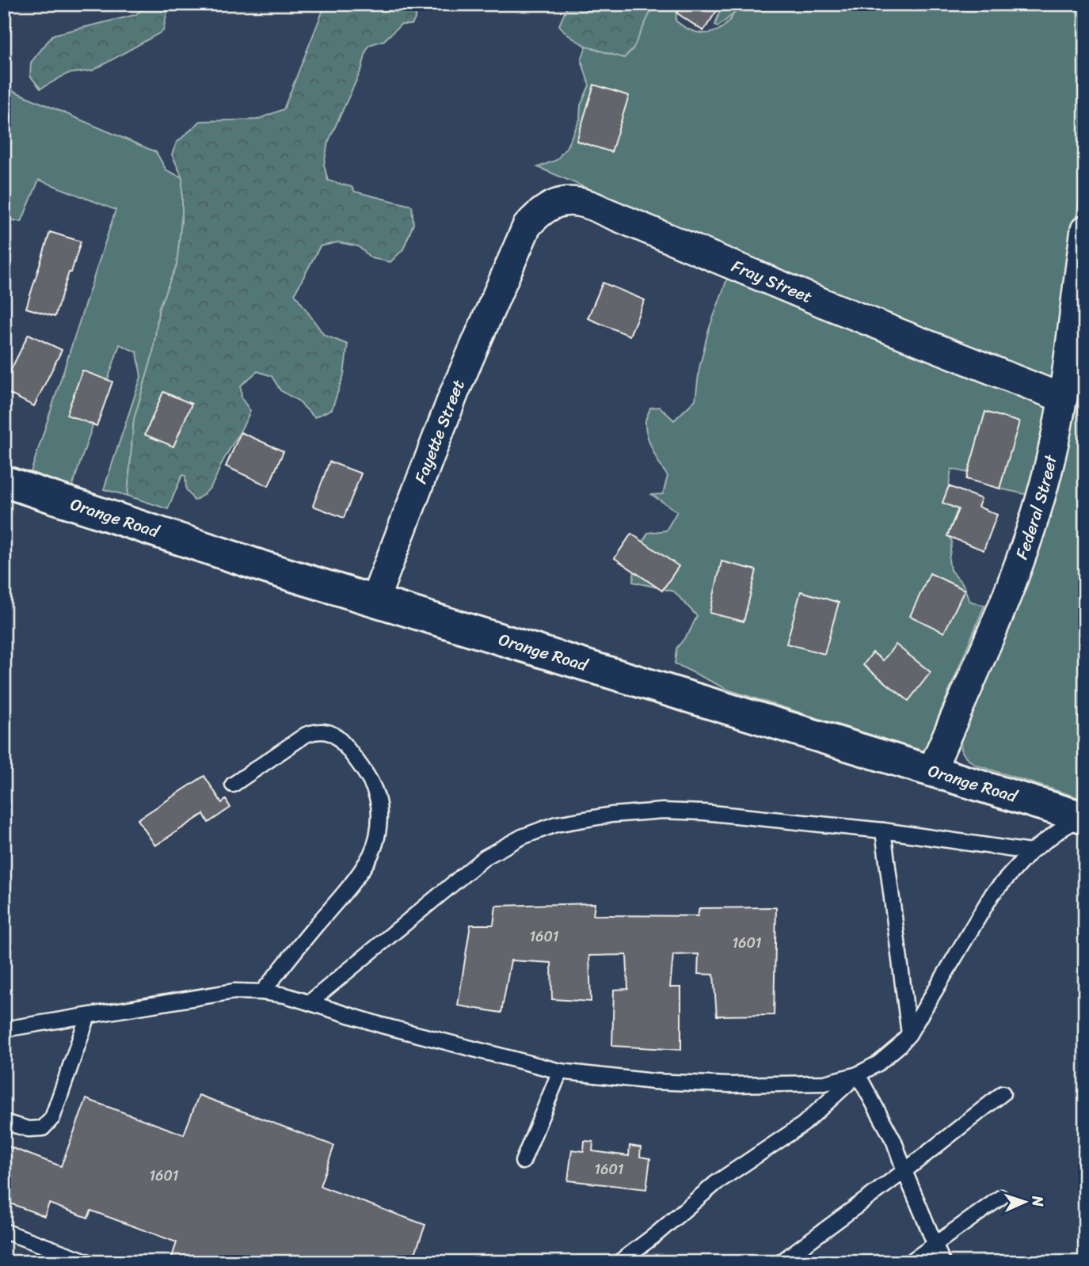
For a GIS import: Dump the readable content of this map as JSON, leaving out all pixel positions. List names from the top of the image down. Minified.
{"streets":{"main road":["Orange Road"],"street":["Fray Street","Fayette Street","Federal Street"]},"crossings":[["Fray Street","Fayette Street"],["Fray Street","Federal Street"],["Fayette Street","Orange Road"],["Federal Street","Orange Road"]],"house_numbers":["1601","1601","1601","1601"],"north":"right"}
